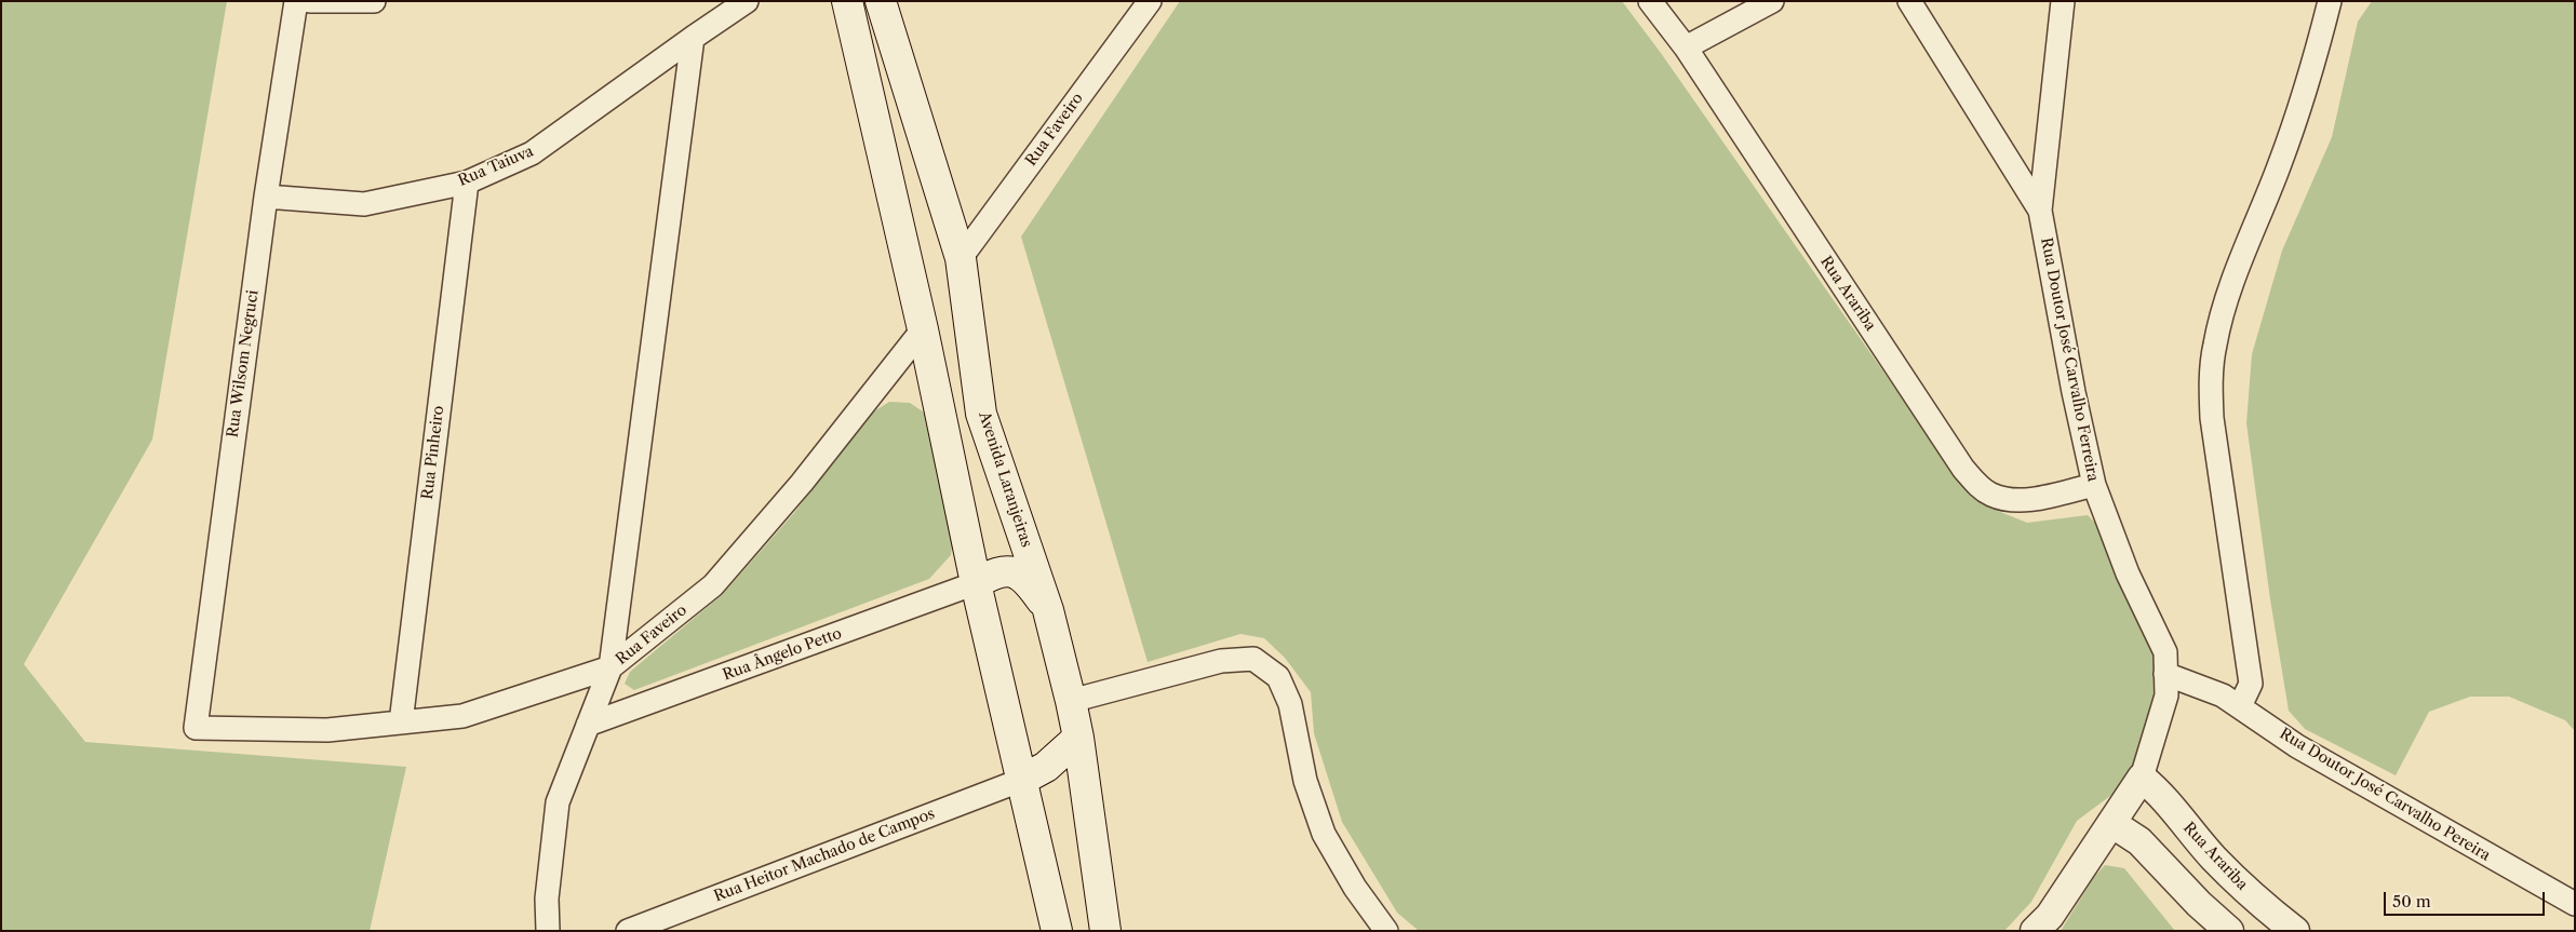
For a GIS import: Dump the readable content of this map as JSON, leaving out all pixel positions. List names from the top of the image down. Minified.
{"streets":{"main road":["Avenida Laranjeiras"],"street":["Rua Faveiro","Rua Taiuva","Rua Arariba","Rua Doutor José Carvalho Ferreira","Rua Wilsom Negruci","Rua Pinheiro","Rua Ângelo Petto","Rua Doutor José Carvalho Pereira","Rua Heitor Machado de Campos"]},"crossings":[["Rua Faveiro","Rua Wilsom Negruci"],["Rua Faveiro","Rua Pinheiro"],["Rua Faveiro","Avenida Laranjeiras"],["Rua Taiuva","Rua Wilsom Negruci"],["Rua Taiuva","Rua Pinheiro"],["Rua Arariba","Rua Doutor José Carvalho Ferreira"],["Rua Doutor José Carvalho Ferreira","Rua Doutor José Carvalho Pereira"]],"scale_bar":"50 m"}
